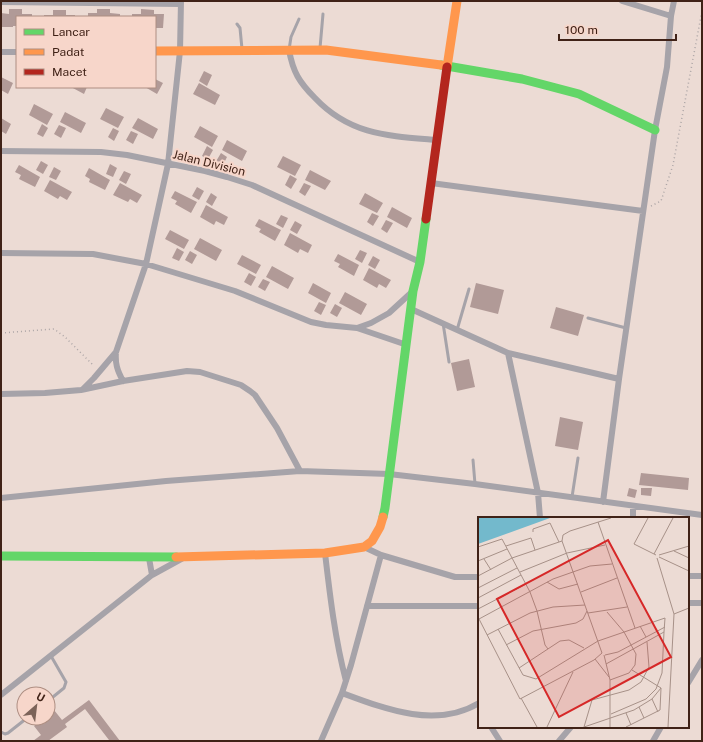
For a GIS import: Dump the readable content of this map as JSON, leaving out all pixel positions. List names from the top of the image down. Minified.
{"streets":{"street":["Jalan Division"]},"legend":["Lancar","Padat","Macet"],"scale_bar":"100 m","north":"top right"}
